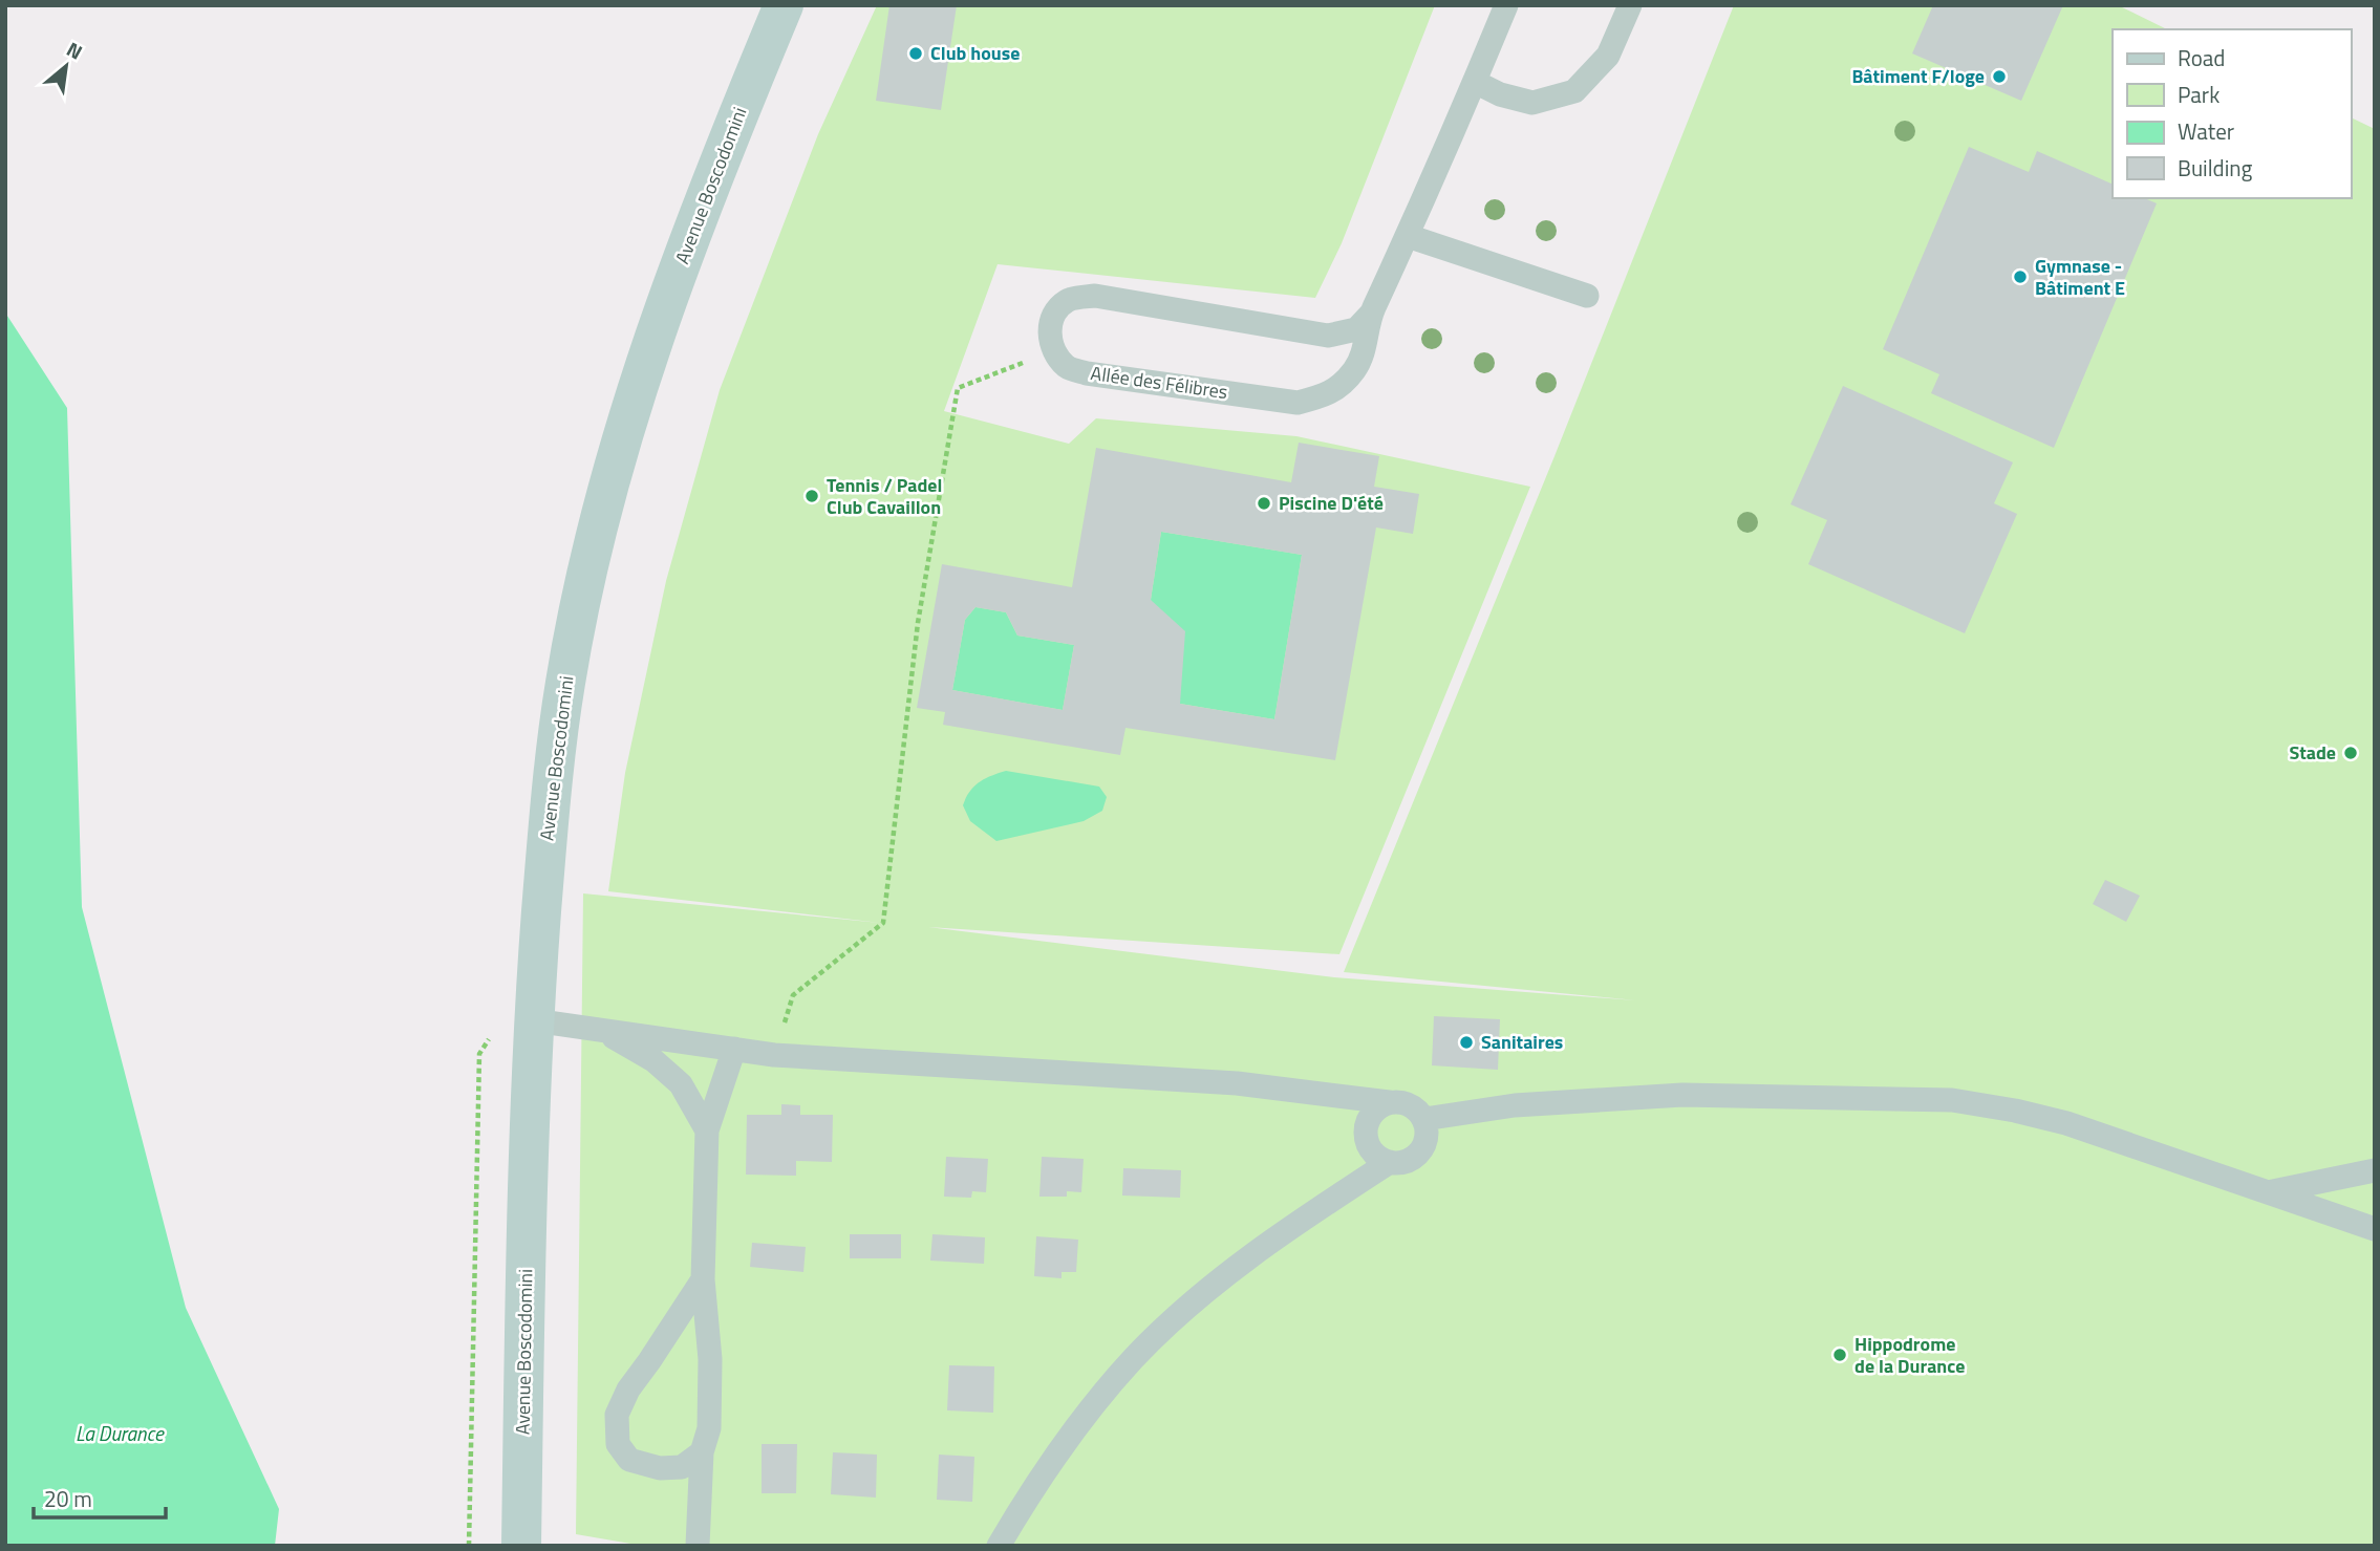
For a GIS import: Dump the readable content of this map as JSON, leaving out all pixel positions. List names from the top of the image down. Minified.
{"streets":{"main road":["Avenue Boscodomini"],"lane":["Allée des Félibres"]},"water":["La Durance"],"places":["Club house","Bâtiment F/loge","Gymnase - Bâtiment E","Tennis / Padel Club Cavaillon","Piscine D'été","Stade","Sanitaires","Hippodrome de la Durance"],"legend":["Road","Park","Water","Building"],"scale_bar":"20 m","north":"top right"}
